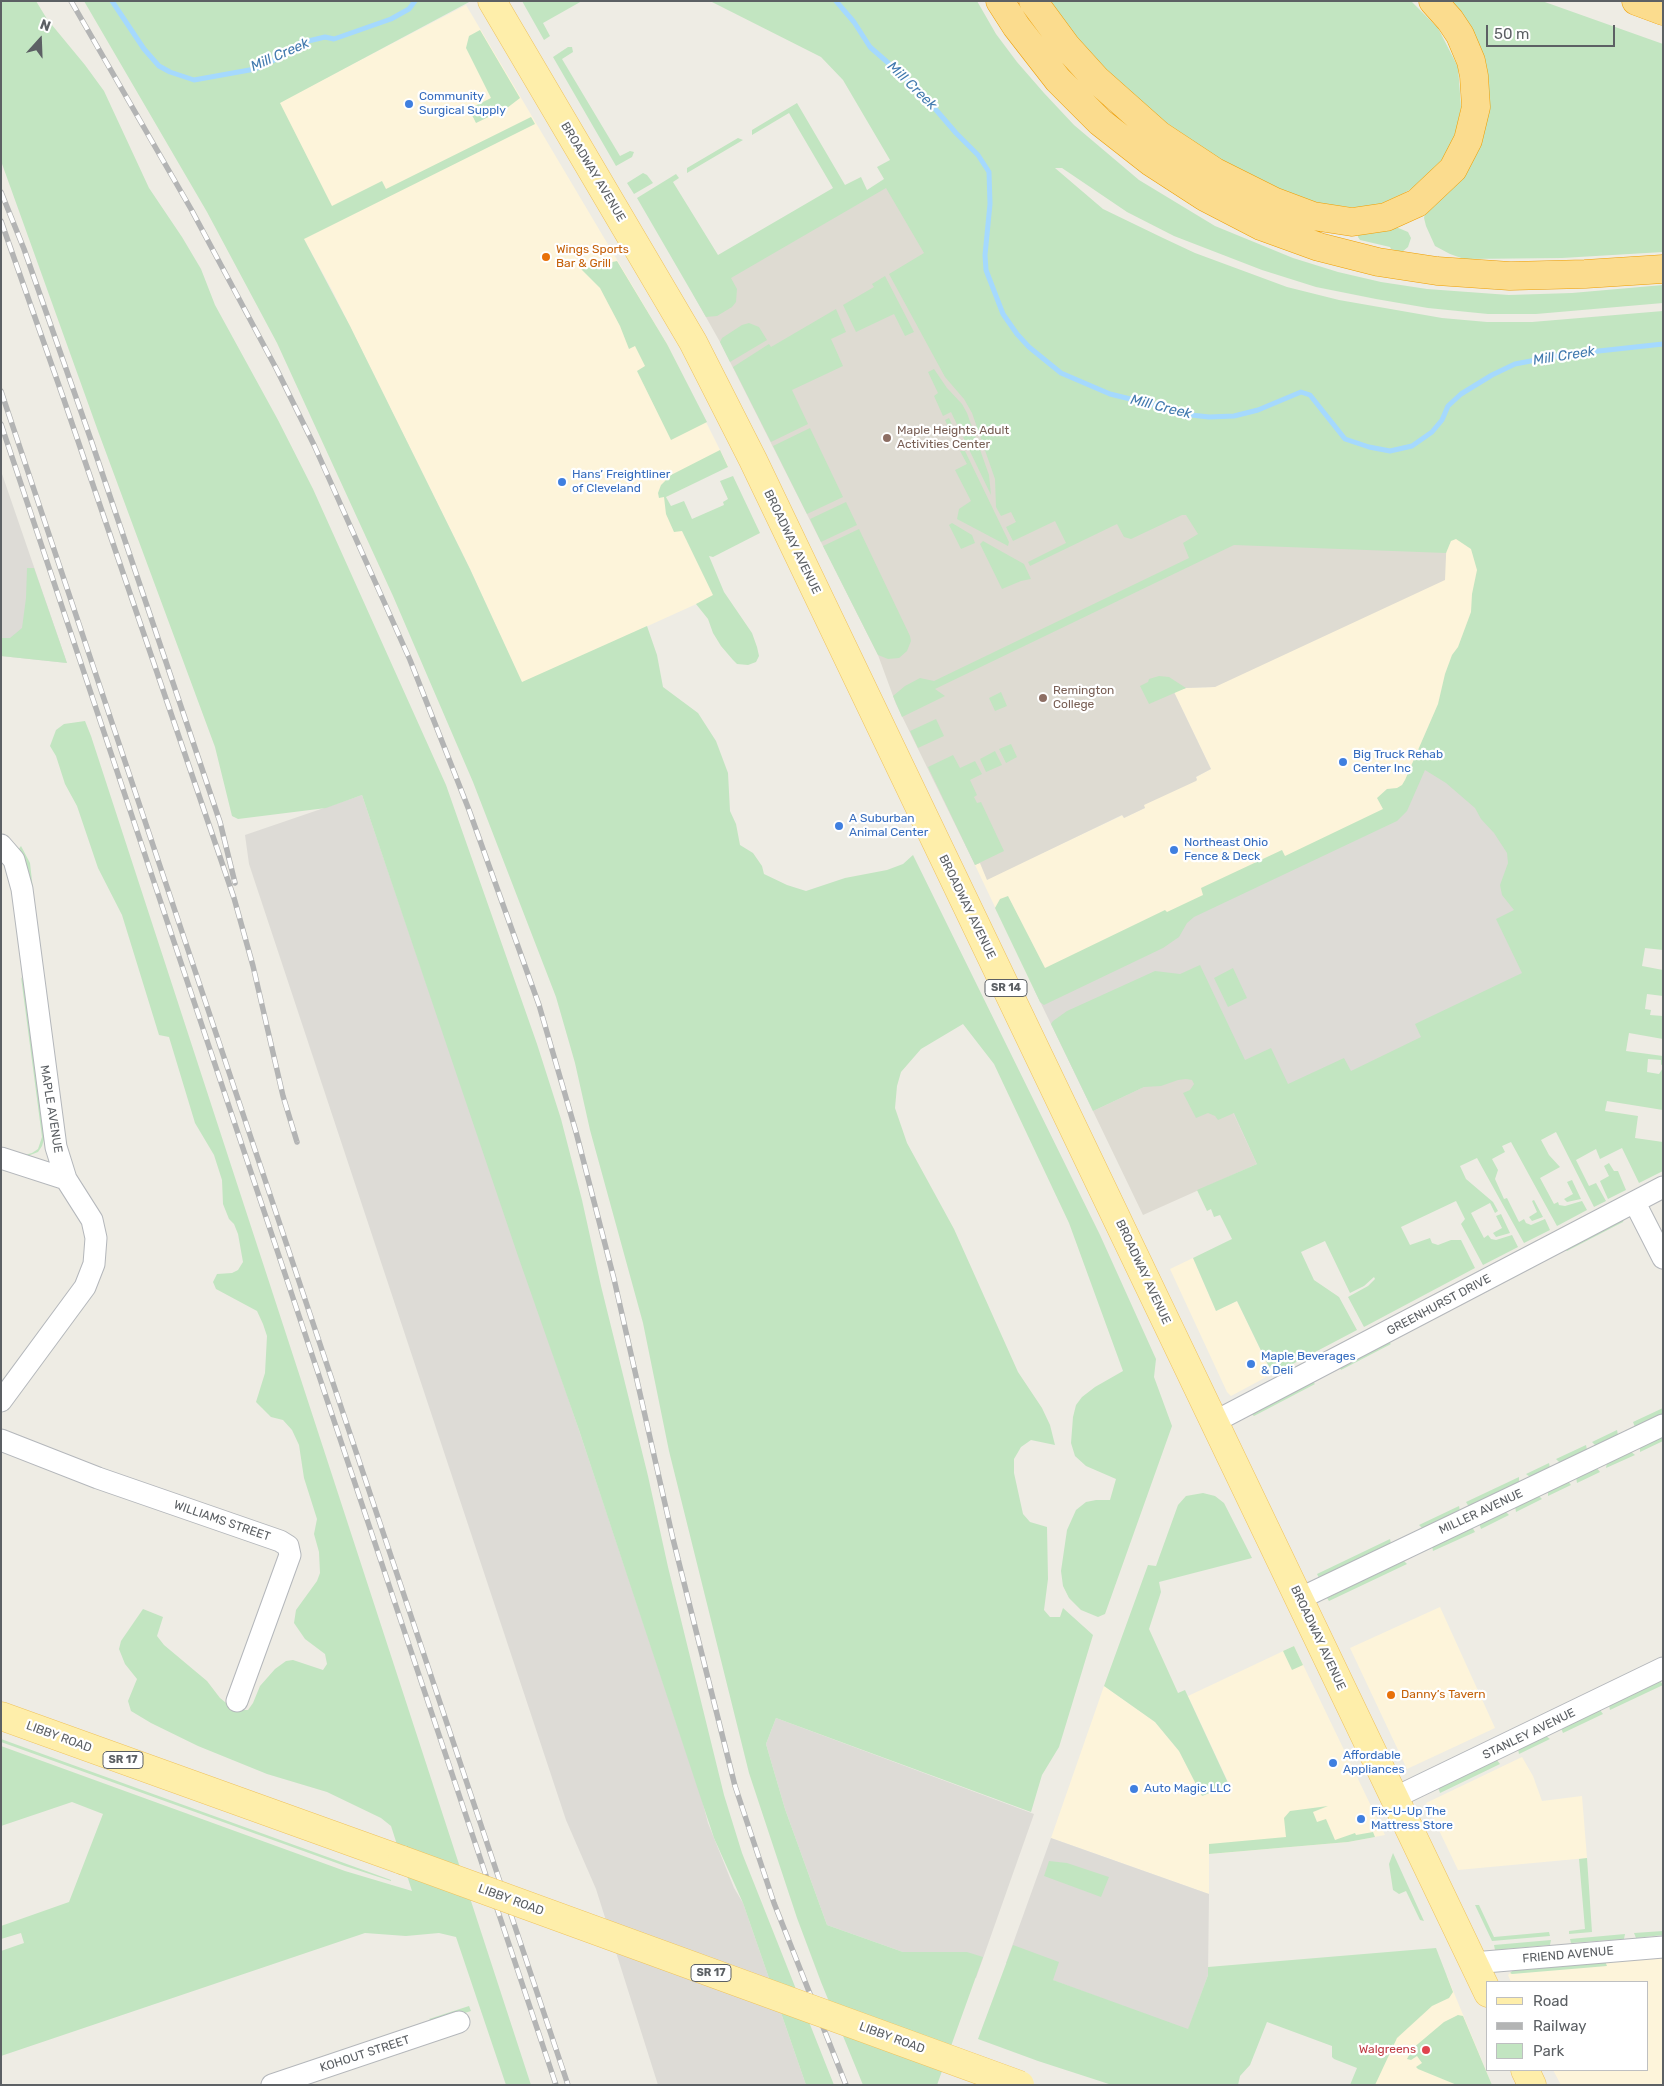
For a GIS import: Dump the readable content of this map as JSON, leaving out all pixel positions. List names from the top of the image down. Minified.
{"streets":{"main road":["BROADWAY AVENUE","SR 14","LIBBY ROAD","SR 17"],"street":["MAPLE AVENUE","GREENHURST DRIVE","MILLER AVENUE","WILLIAMS STREET","STANLEY AVENUE","FRIEND AVENUE","KOHOUT STREET"]},"crossings":[["BROADWAY AVENUE","GREENHURST DRIVE"],["BROADWAY AVENUE","MILLER AVENUE"],["BROADWAY AVENUE","STANLEY AVENUE"],["BROADWAY AVENUE","FRIEND AVENUE"]],"water":["Mill Creek"],"places":["Community Surgical Supply","Wings Sports Bar & Grill","Maple Heights Adult Activities Center","Hans’ Freightliner of Cleveland","Remington College","Big Truck Rehab Center Inc","A Suburban Animal Center","Northeast Ohio Fence & Deck","Maple Beverages & Deli","Danny’s Tavern","Affordable Appliances","Auto Magic LLC","Fix-U-Up The Mattress Store","Walgreens"],"legend":["Road","Railway","Park"],"scale_bar":"50 m","north":"top"}
